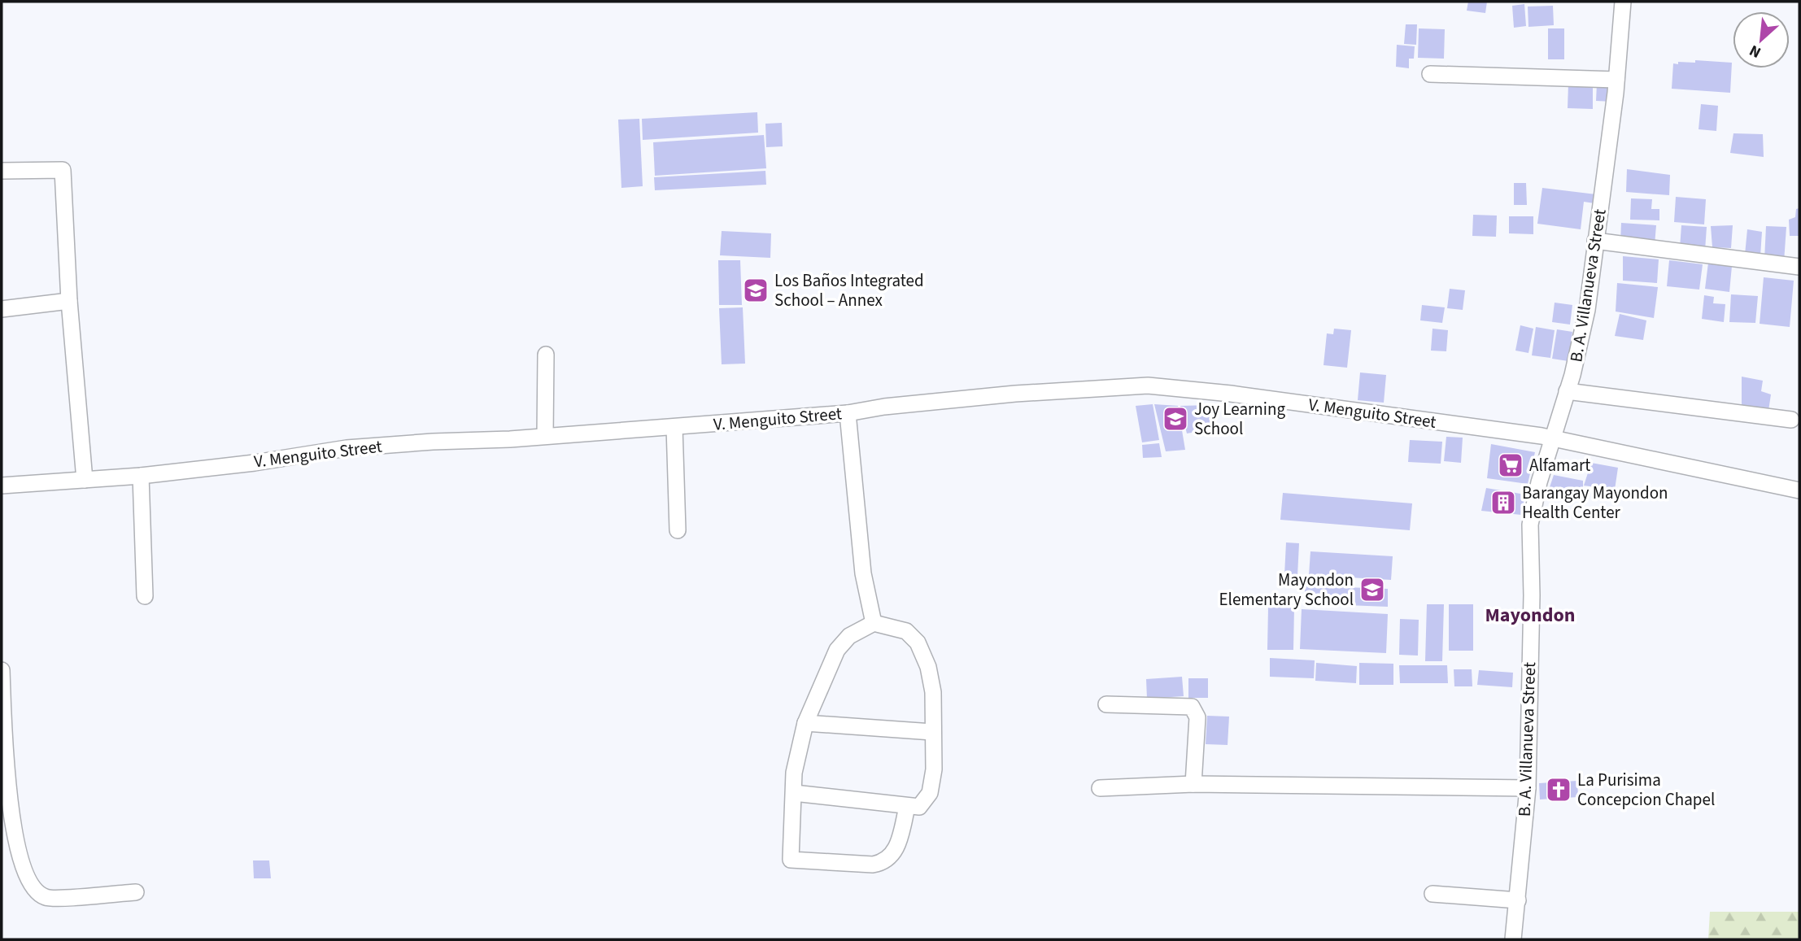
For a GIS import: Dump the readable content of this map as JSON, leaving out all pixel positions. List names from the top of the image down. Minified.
{"streets":{"street":["B. A. Villanueva Street","V. Menguito Street"]},"crossings":[["B. A. Villanueva Street","V. Menguito Street"]],"districts":["Mayondon"],"places":{"school or university":["Los Baños Integrated School – Annex","Joy Learning School","Mayondon Elementary School"],"supermarket":["Alfamart"],"building":["Barangay Mayondon Health Center"],"church":["La Purisima Concepcion Chapel"]},"north":"bottom left"}
